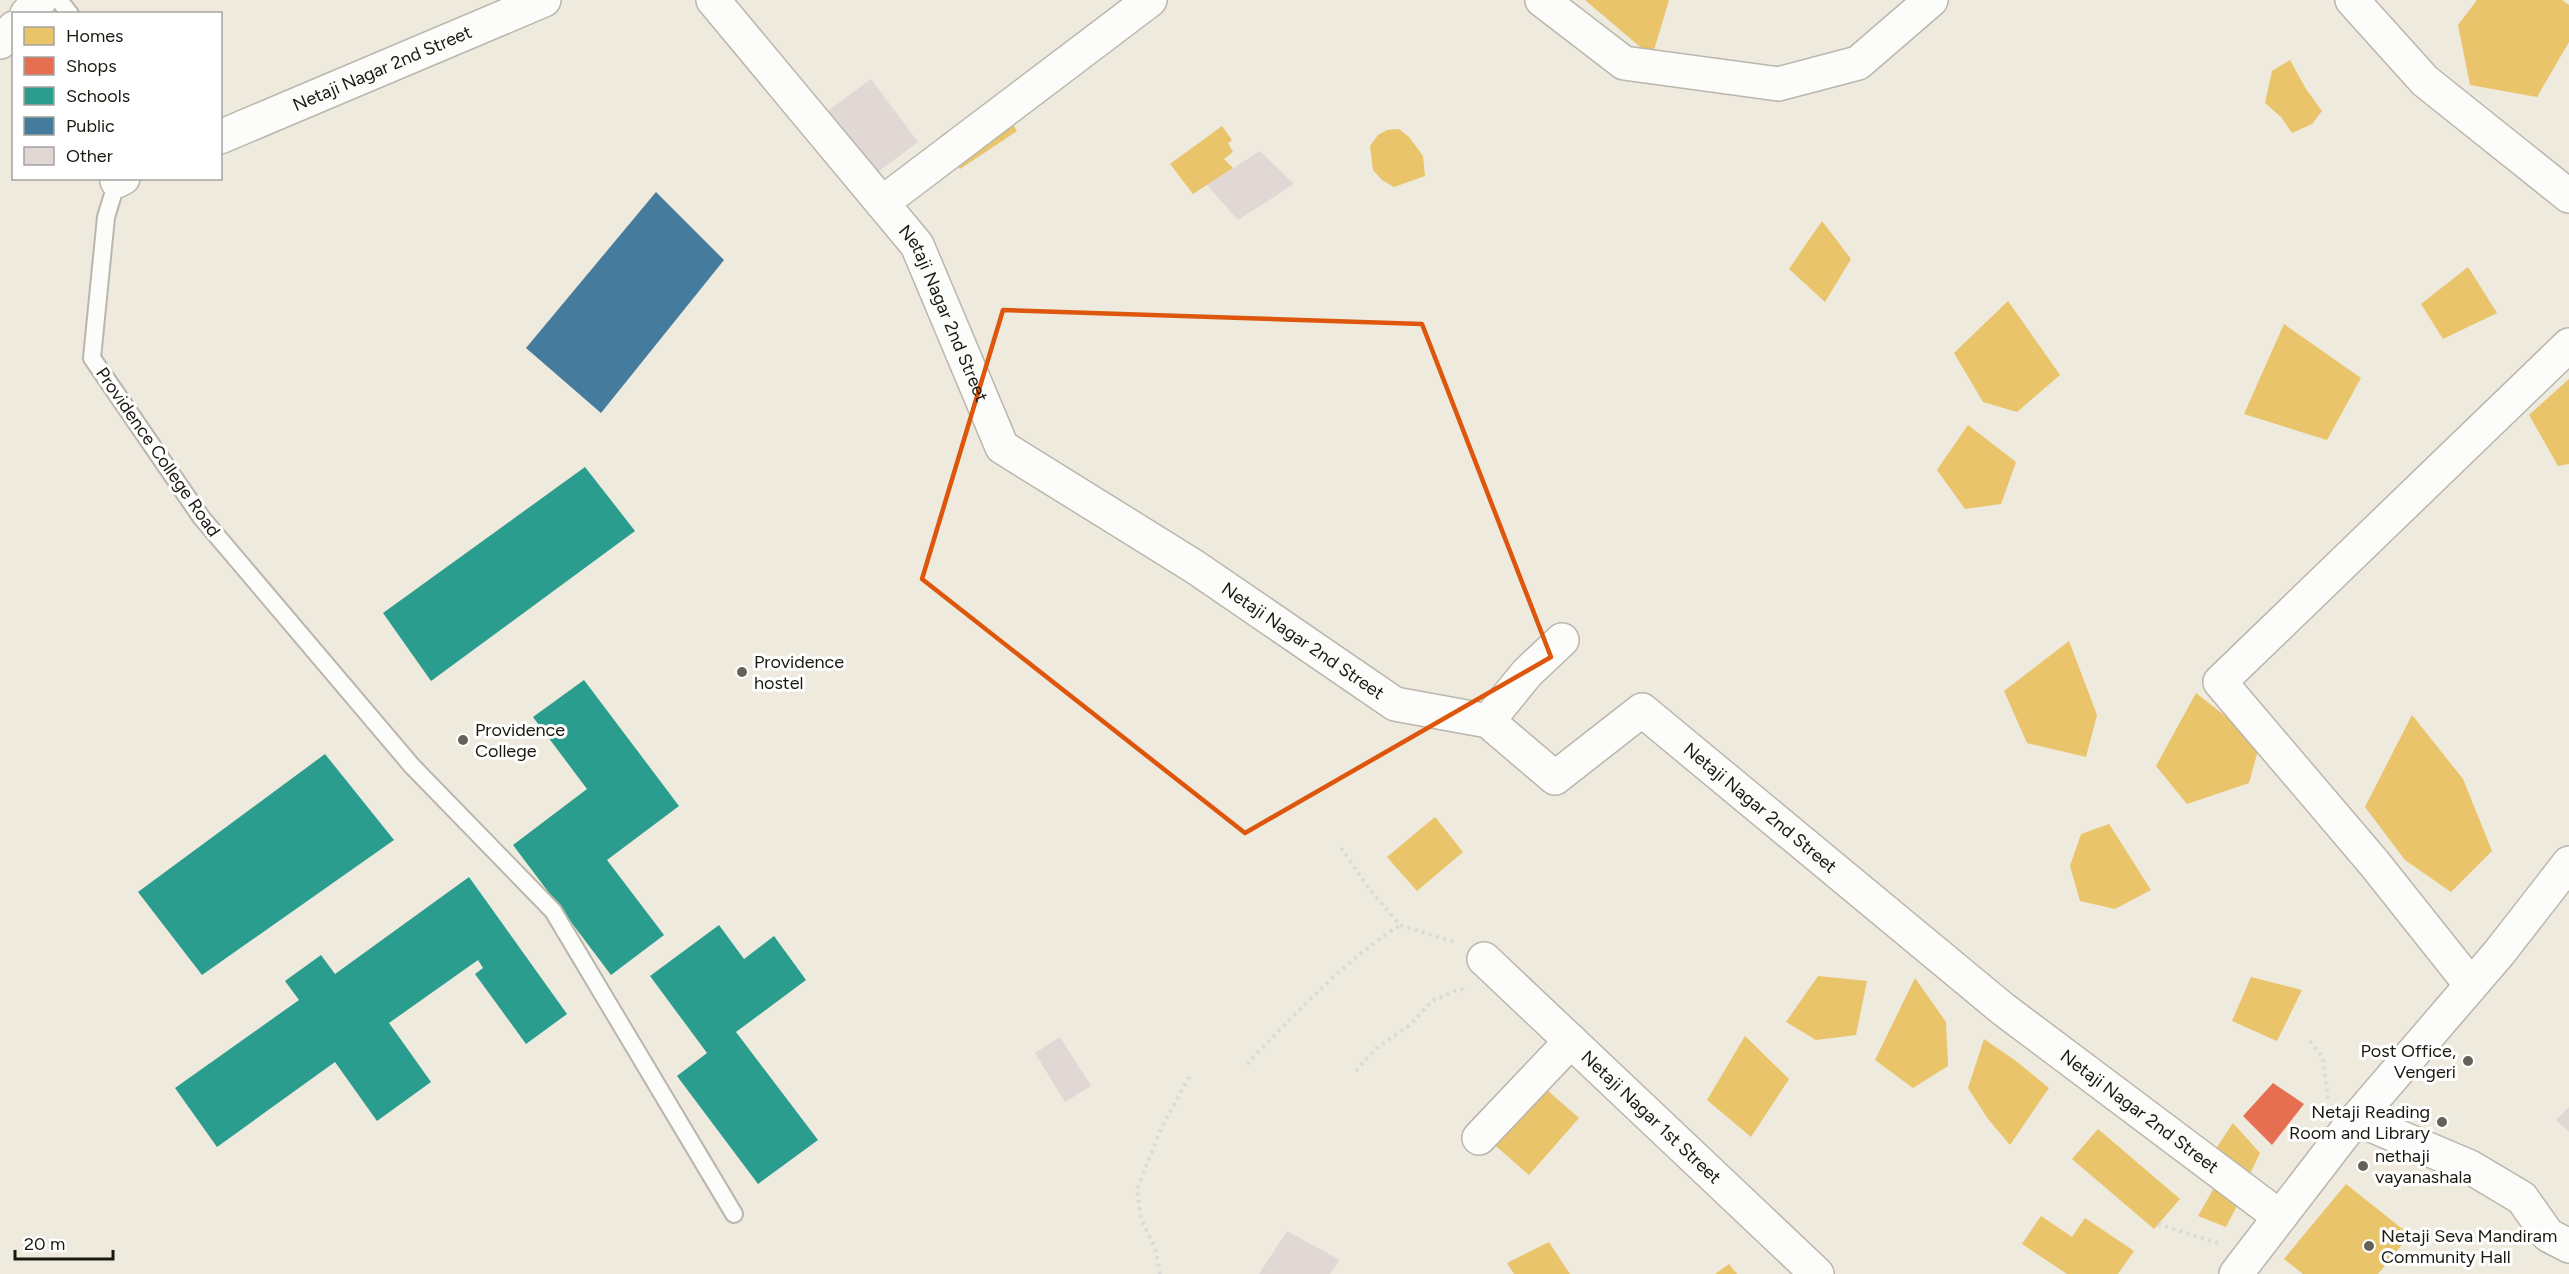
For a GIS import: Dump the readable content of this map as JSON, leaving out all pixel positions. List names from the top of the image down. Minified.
{"streets":{"street":["Netaji Nagar 2nd Street","Netaji Nagar 1st Street"],"lane":["Providence College Road"]},"places":["Providence hostel","Providence College","Post Office, Vengeri","Netaji Reading Room and Library","nethaji vayanashala","Netaji Seva Mandiram Community Hall"],"legend":["Homes","Shops","Schools","Public","Other"],"scale_bar":"20 m"}
